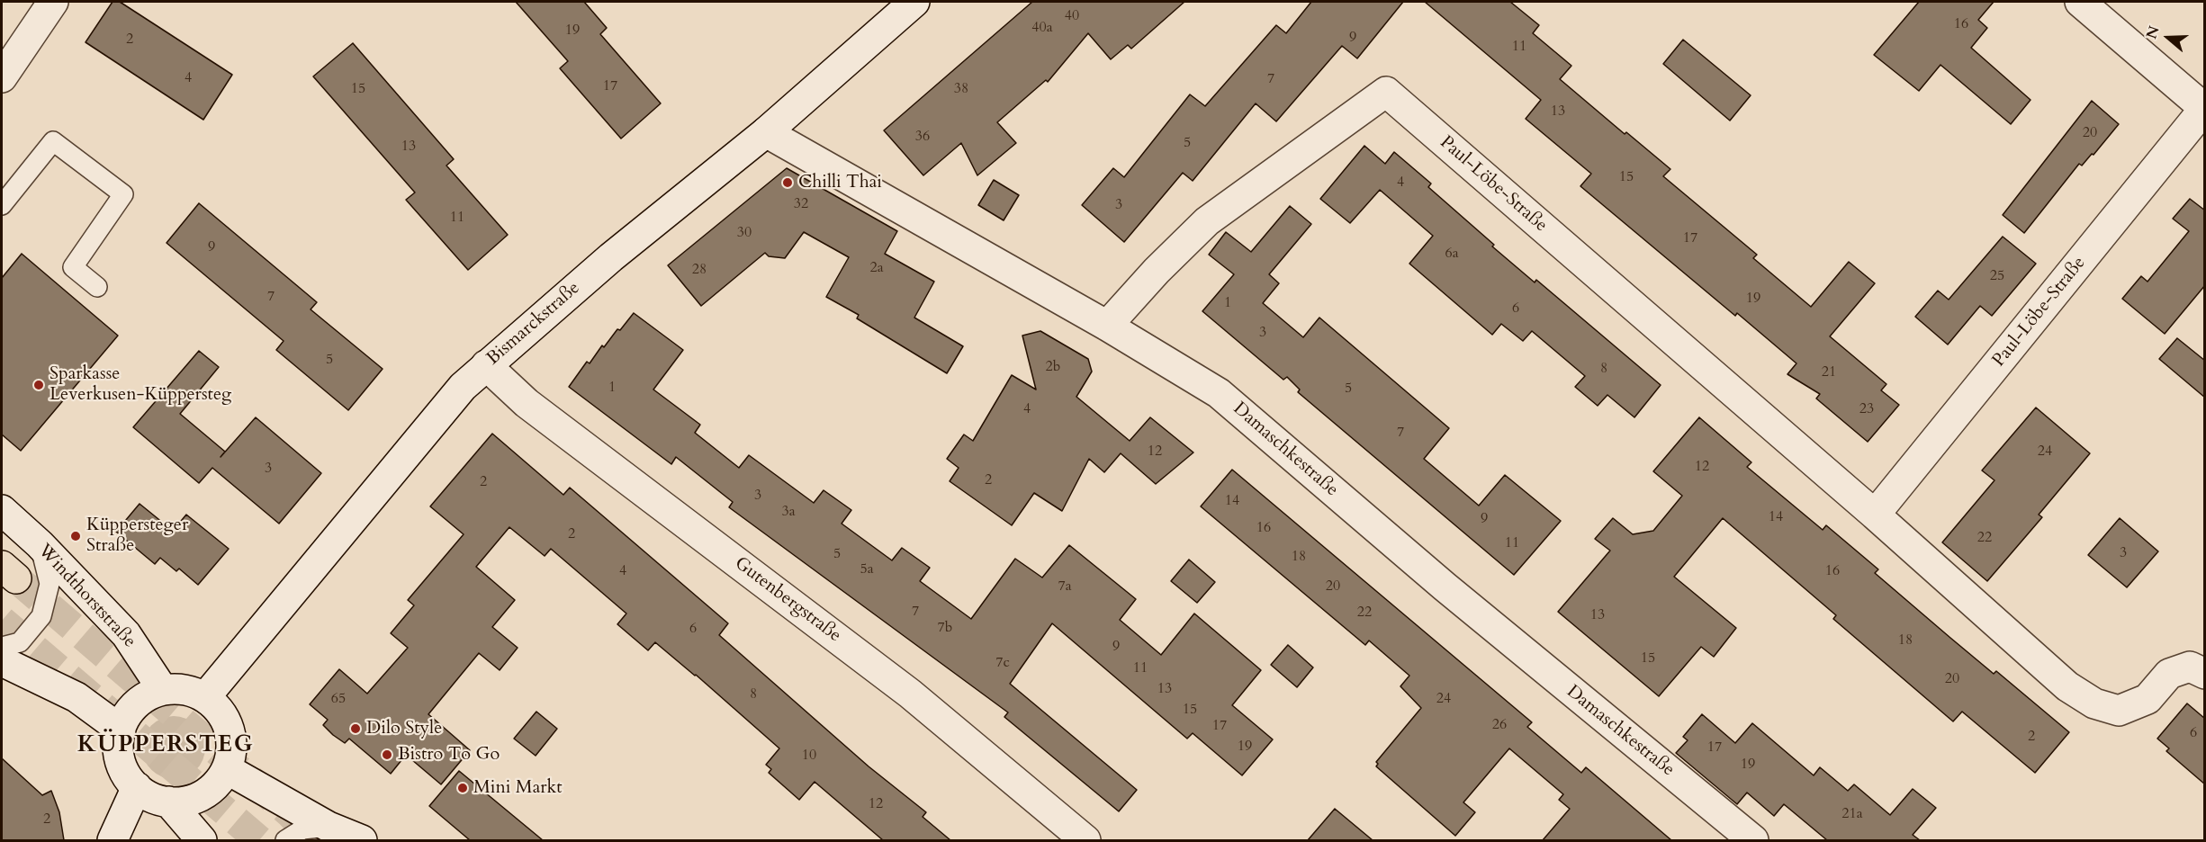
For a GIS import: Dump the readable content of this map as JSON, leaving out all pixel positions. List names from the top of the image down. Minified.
{"streets":{"street":["Paul-Löbe-Straße","Bismarckstraße","Damaschkestraße","Windthorststraße","Gutenbergstraße"]},"crossings":[["Paul-Löbe-Straße","Damaschkestraße"],["Bismarckstraße","Damaschkestraße"],["Bismarckstraße","Windthorststraße"],["Bismarckstraße","Gutenbergstraße"]],"districts":["KÜPPERSTEG"],"places":["Chilli Thai","Sparkasse Leverkusen-Küppersteg","Küppersteger Straße","Dilo Style","Bistro To Go","Mini Markt"],"house_numbers":["40","16","40a","19","9","2","11","4","7","17","15","38","13","20","36","5","13","15","4","32","3","11","30","17","9","6a","2a","28","25","7","19","1","6","3","5","2b","8","21","1","5","4","23","7","12","24","12","3","2","2","3","14","3a","14","9","16","2","22","11","3","5","18","5a","4","16","7a","20","7","22","13","7b","6","18","9","15","7c","11","20","13","8","65","24","15","26","17","6","2","19","17","10","19","12","21a","2"],"north":"left"}
